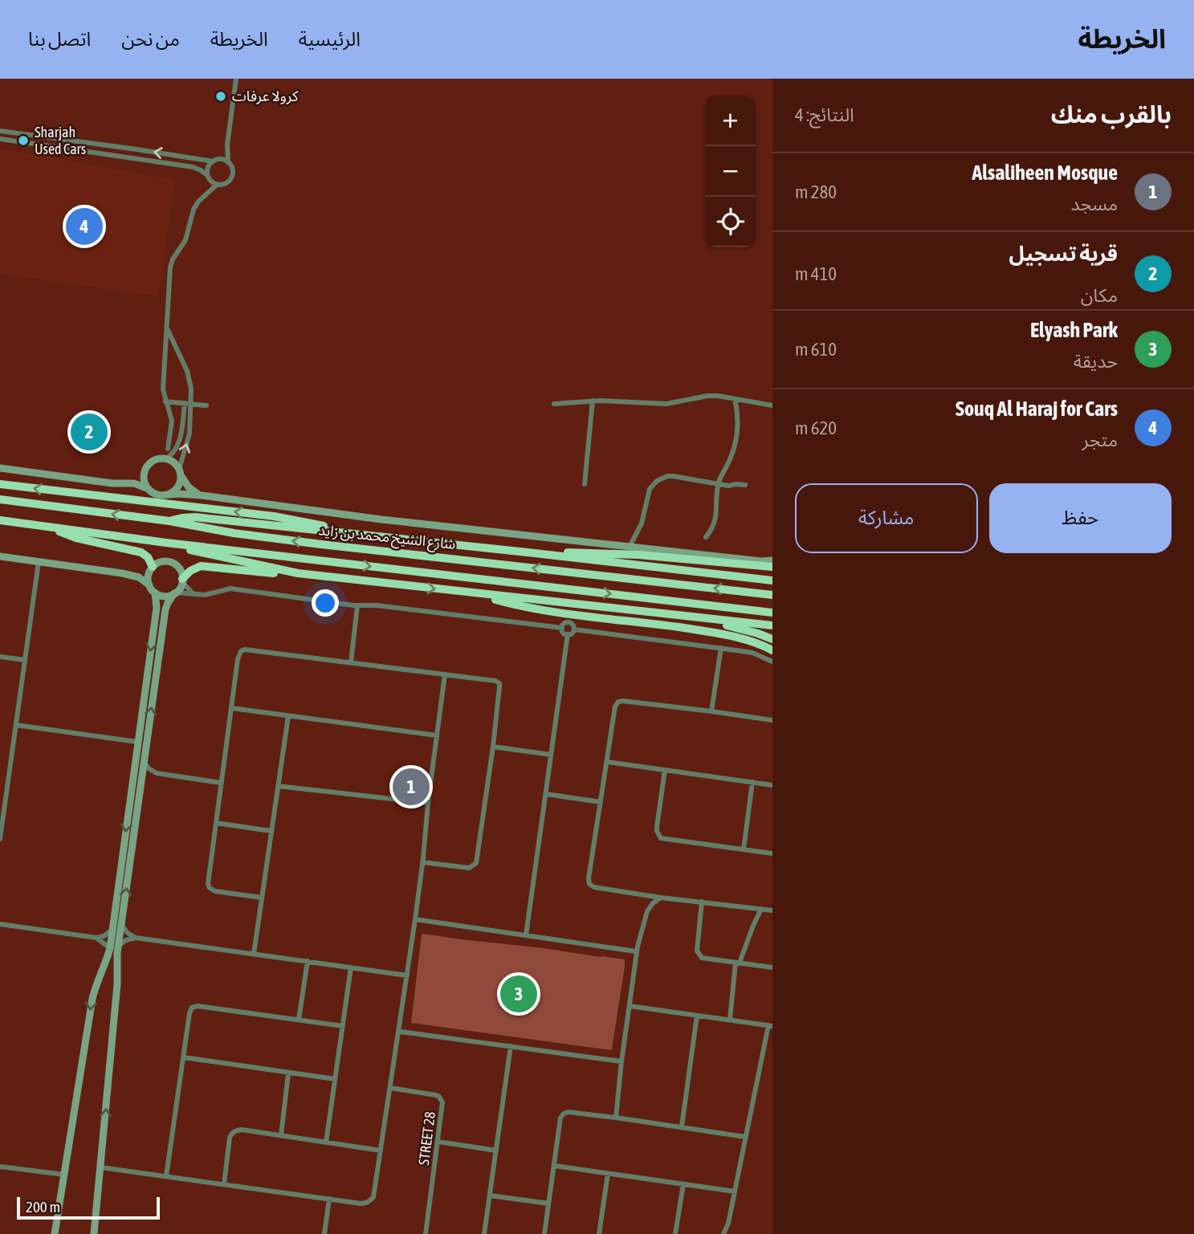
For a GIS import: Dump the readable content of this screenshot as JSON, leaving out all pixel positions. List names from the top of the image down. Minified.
{"streets":{"highway":["شارع الشيخ محمد بن زايد"],"street":["STREET 28"]},"places":["كرولا عرفات","Sharjah Used Cars"],"scale_bar":"200 m","page":{"header":"الخريطة","nav":["الرئيسية","الخريطة","من نحن","اتصل بنا"],"heading":["بالقرب منك","النتائج: 4"],"map_buttons":["+","−"],"list":[{"mark":"1","name":"Alsaliheen Mosque","note":"مسجد","value":"280 m"},{"mark":"2","name":"قرية تسجيل","note":"مكان","value":"410 m"},{"mark":"3","name":"Elyash Park","note":"حديقة","value":"610 m"},{"mark":"4","name":"Souq Al Haraj for Cars","note":"متجر","value":"620 m"}],"pins":["4","2","1","3"],"buttons":["حفظ","مشاركة"],"scale":"200 m"}}
